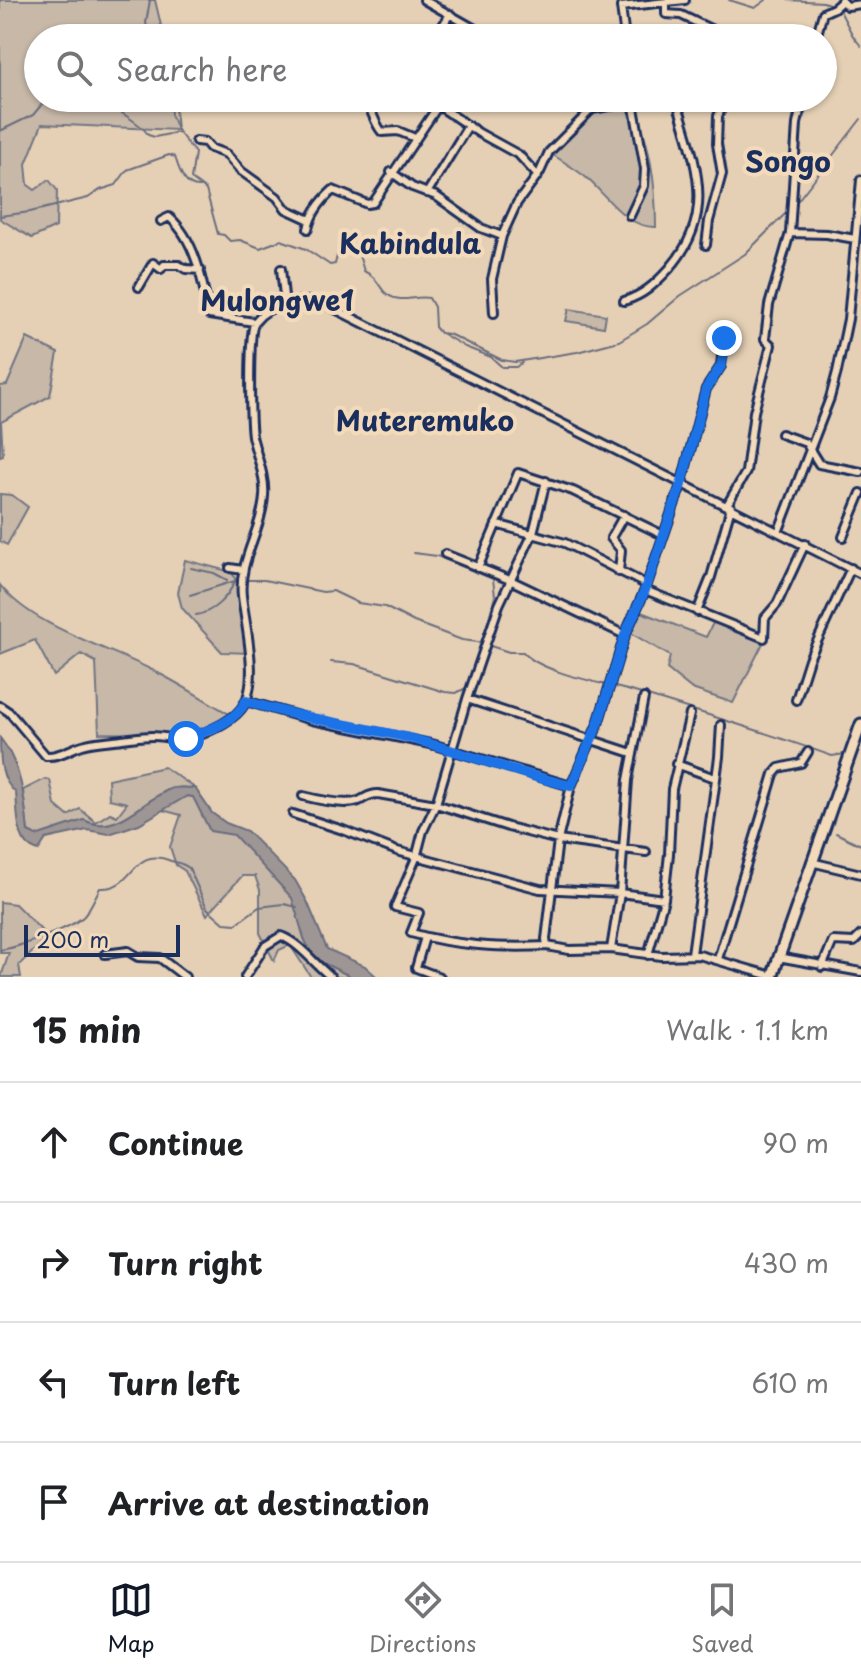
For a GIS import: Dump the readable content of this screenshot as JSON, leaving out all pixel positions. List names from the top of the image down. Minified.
{"districts":["Songo","Kabindula","Mulongwe1","Muteremuko"],"scale_bar":"200 m","page":{"search":"Search here","scale":"200 m","heading":["15 min","Walk · 1.1 km"],"list":[["Continue","90 m"],["Turn right","430 m"],["Turn left","610 m"],"Arrive at destination"],"nav":["Map","Directions","Saved"]}}
